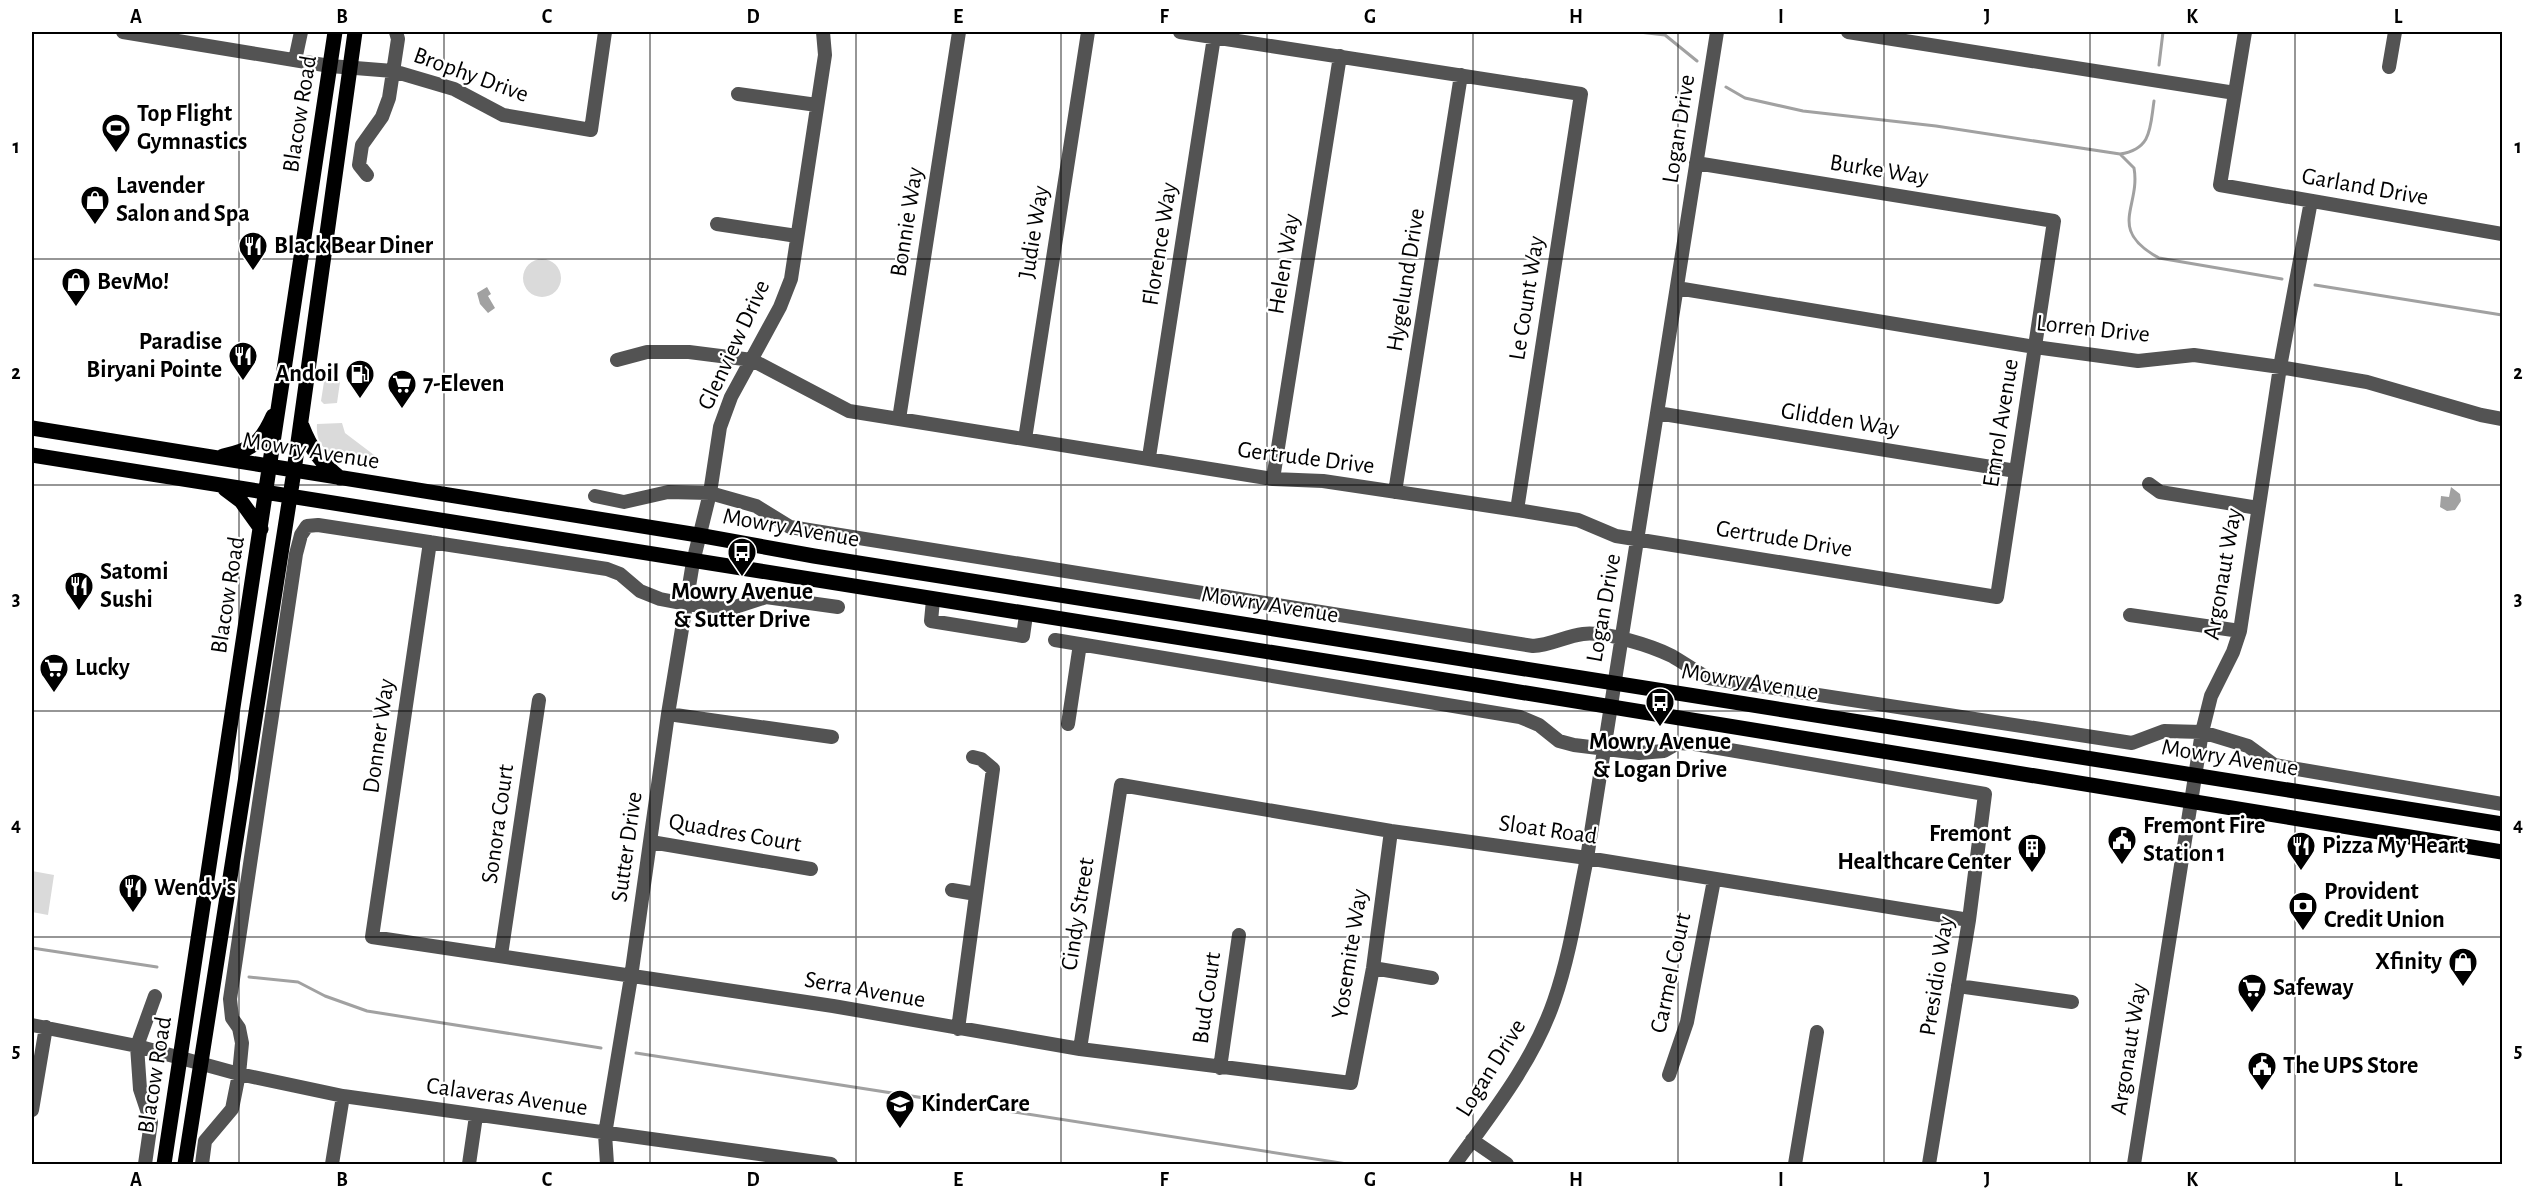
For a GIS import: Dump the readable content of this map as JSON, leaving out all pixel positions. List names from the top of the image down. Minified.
{"streets":{"main road":["Blacow Road","Mowry Avenue"],"street":["Brophy Drive","Logan Drive","Burke Way","Garland Drive","Bonnie Way","Judie Way","Florence Way","Helen Way","Hygelund Drive","Le Count Way","Lorren Drive","Glenview Drive","Glidden Way","Emrol Avenue","Gertrude Drive","Argonaut Way","Donner Way","Sonora Court","Sloat Road","Quadres Court","Sutter Drive","Cindy Street","Yosemite Way","Carmel Court","Presidio Way","Serra Avenue","Bud Court","Calaveras Avenue"]},"crossings":[["Brophy Drive","Blacow Road"],["Blacow Road","Mowry Avenue"],["Blacow Road","Calaveras Avenue"],["Logan Drive","Burke Way"],["Logan Drive","Lorren Drive"],["Logan Drive","Glidden Way"],["Logan Drive","Mowry Avenue"],["Logan Drive","Gertrude Drive"],["Logan Drive","Sloat Road"],["Logan Drive","Presidio Way"],["Burke Way","Emrol Avenue"],["Garland Drive","Argonaut Way"],["Bonnie Way","Gertrude Drive"],["Judie Way","Gertrude Drive"],["Florence Way","Gertrude Drive"],["Helen Way","Gertrude Drive"],["Hygelund Drive","Le Count Way"],["Hygelund Drive","Gertrude Drive"],["Le Count Way","Gertrude Drive"],["Lorren Drive","Emrol Avenue"],["Lorren Drive","Argonaut Way"],["Glenview Drive","Mowry Avenue"],["Glenview Drive","Gertrude Drive"],["Glenview Drive","Sutter Drive"],["Glidden Way","Emrol Avenue"],["Emrol Avenue","Gertrude Drive"],["Mowry Avenue","Argonaut Way"],["Mowry Avenue","Sutter Drive"],["Donner Way","Serra Avenue"],["Sonora Court","Serra Avenue"],["Sloat Road","Cindy Street"],["Sloat Road","Yosemite Way"],["Sloat Road","Carmel Court"],["Sloat Road","Presidio Way"],["Quadres Court","Sutter Drive"],["Sutter Drive","Serra Avenue"],["Sutter Drive","Calaveras Avenue"],["Cindy Street","Serra Avenue"],["Yosemite Way","Serra Avenue"],["Serra Avenue","Bud Court"]],"places":{"sports":["Top Flight Gymnastics"],"shop":["Lavender Salon and Spa","BevMo!","Xfinity"],"restaurant":["Black Bear Diner","Paradise Biryani Pointe","Satomi Sushi","Pizza My Heart","Wendy's"],"fuel station":["Andoil"],"supermarket":["7-Eleven","Lucky","Safeway"],"bus stop":["Mowry Avenue & Sutter Drive","Mowry Avenue & Logan Drive"],"public building":["Fremont Fire Station 1","The UPS Store"],"building":["Fremont Healthcare Center"],"bank":["Provident Credit Union"],"school or university":["KinderCare"]},"grid":{"columns":["A","B","C","D","E","F","G","H","I","J","K","L"],"rows":["1","2","3","4","5"]}}
